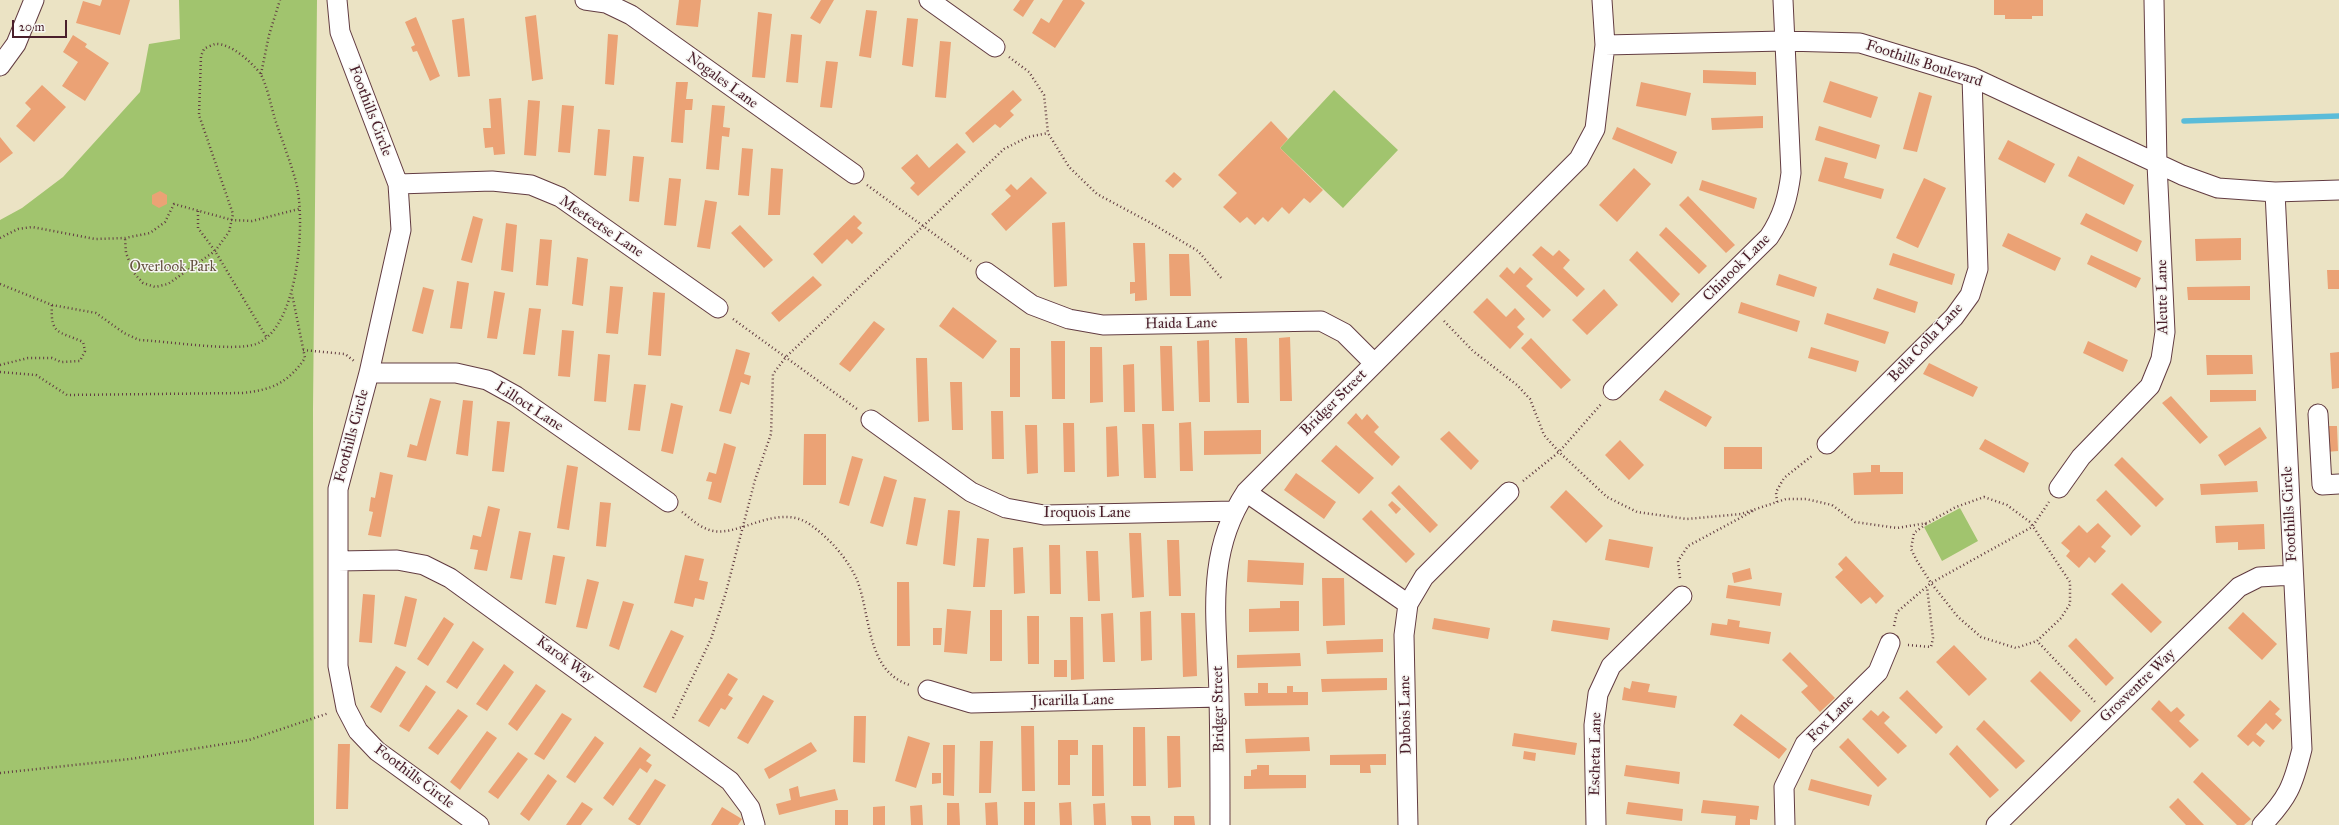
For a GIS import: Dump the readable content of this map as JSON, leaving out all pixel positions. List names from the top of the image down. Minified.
{"streets":{"street":["Foothills Boulevard","Nogales Lane","Foothills Circle","Meeteetse Lane","Chinook Lane","Aleute Lane","Haida Lane","Bella Colla Lane","Bridger Street","Lilloct Lane","Iroquois Lane","Karok Way","Grosventre Way","Jicarilla Lane","Dubois Lane","Fox Lane","Escheta Lane"]},"crossings":[["Foothills Boulevard","Foothills Circle"],["Foothills Boulevard","Chinook Lane"],["Foothills Boulevard","Aleute Lane"],["Foothills Boulevard","Bella Colla Lane"],["Foothills Boulevard","Bridger Street"],["Foothills Circle","Meeteetse Lane"],["Foothills Circle","Lilloct Lane"],["Foothills Circle","Karok Way"],["Foothills Circle","Grosventre Way"],["Haida Lane","Bridger Street"],["Bridger Street","Iroquois Lane"],["Bridger Street","Jicarilla Lane"]],"parks":["Overlook Park"],"scale_bar":"20 m"}
